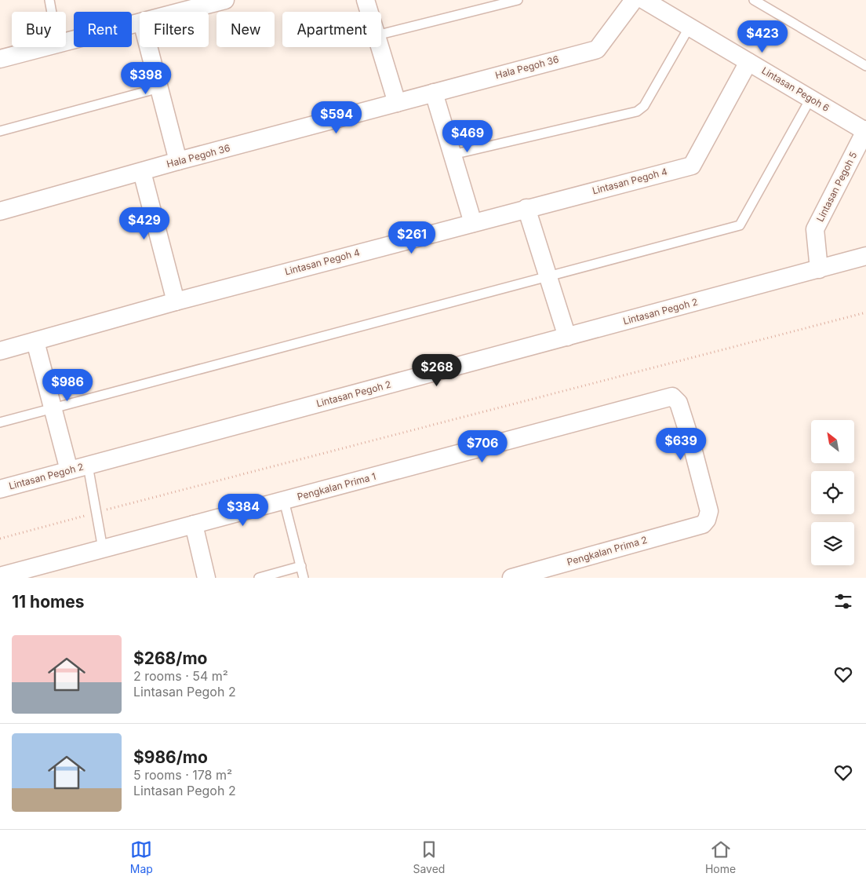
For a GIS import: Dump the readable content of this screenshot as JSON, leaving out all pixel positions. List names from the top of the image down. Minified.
{"streets":{"street":["Hala Pegoh 36","Lintasan Pegoh 6","Lintasan Pegoh 4","Lintasan Pegoh 5","Lintasan Pegoh 2","Pengkalan Prima 1","Pengkalan Prima 2"]},"crossings":[["Lintasan Pegoh 6","Lintasan Pegoh 4"],["Lintasan Pegoh 6","Lintasan Pegoh 5"],["Lintasan Pegoh 5","Lintasan Pegoh 2"],["Pengkalan Prima 1","Pengkalan Prima 2"]],"north":"top left","page":{"chip":["Buy","Rent","Filters","New","Apartment"],"price":["$423","$398","$594","$469","$429","$261","$268","$986","$639","$706","$384"],"heading":"11 homes","list":[{"name":"$268/mo","note":"2 rooms · 54 m² · Lintasan Pegoh 2"},{"name":"$986/mo","note":"5 rooms · 178 m² · Lintasan Pegoh 2"}],"tabs":["Map","Saved","Home"]}}
